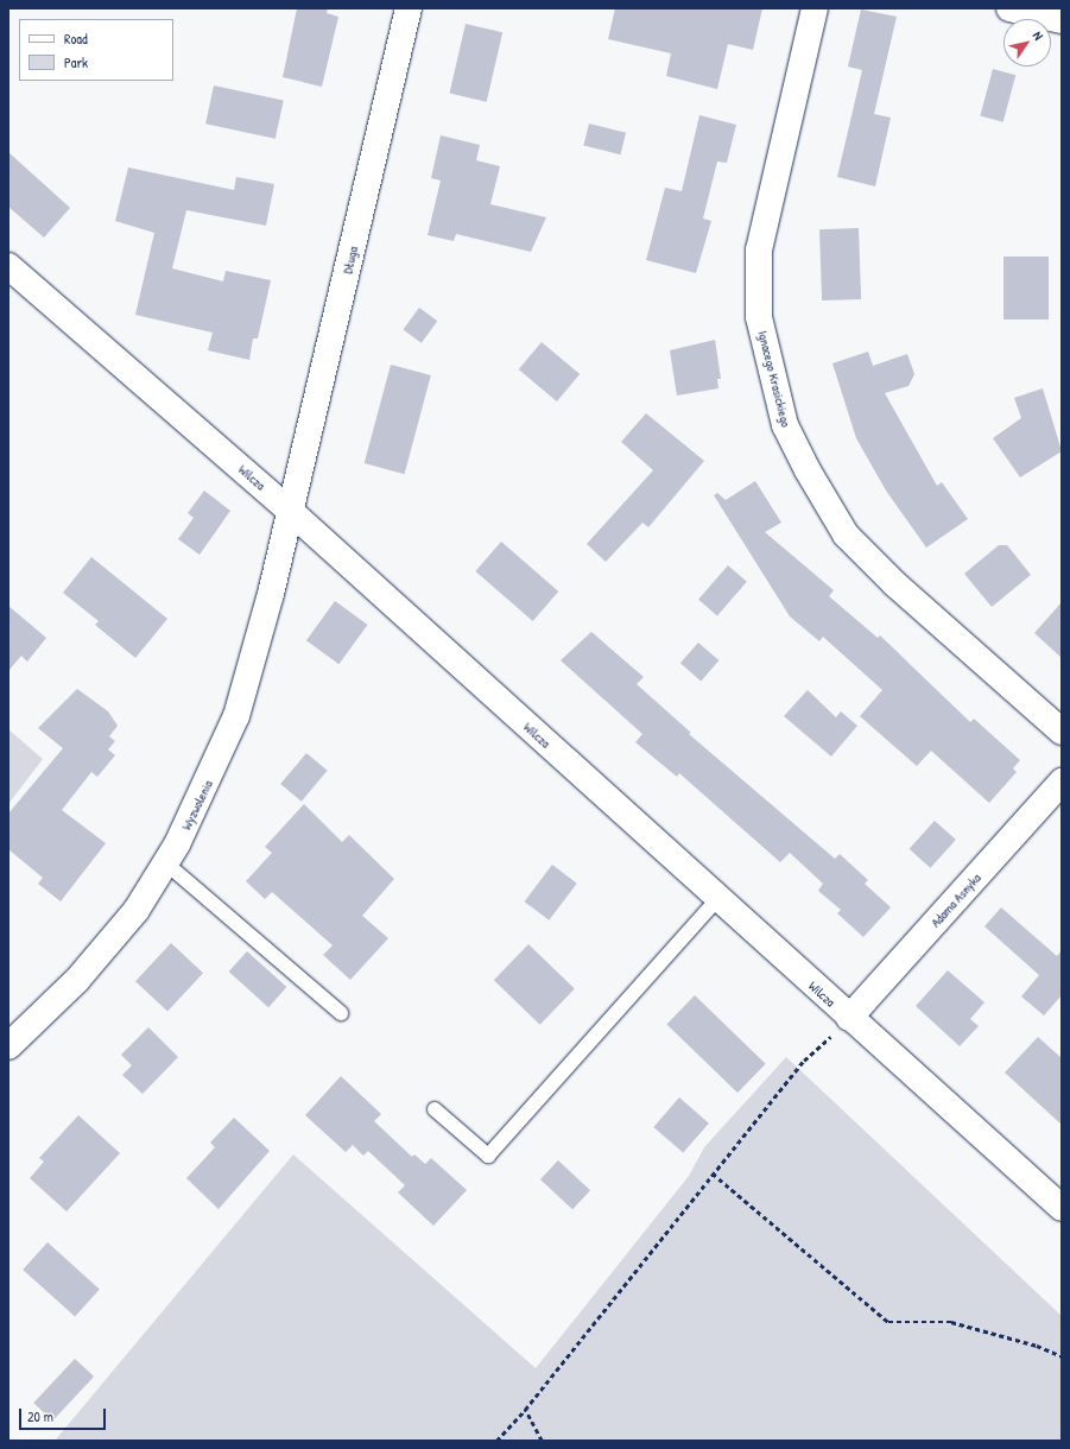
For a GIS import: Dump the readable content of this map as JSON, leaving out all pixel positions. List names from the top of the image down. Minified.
{"streets":{"street":["Długa","Ignacego Krasickiego","Wilcza","Wyzwolenia","Adama Asnyka"]},"crossings":[["Długa","Wilcza"],["Długa","Wyzwolenia"],["Wilcza","Wyzwolenia"],["Wilcza","Adama Asnyka"]],"legend":["Road","Park"],"scale_bar":"20 m","north":"top right"}
